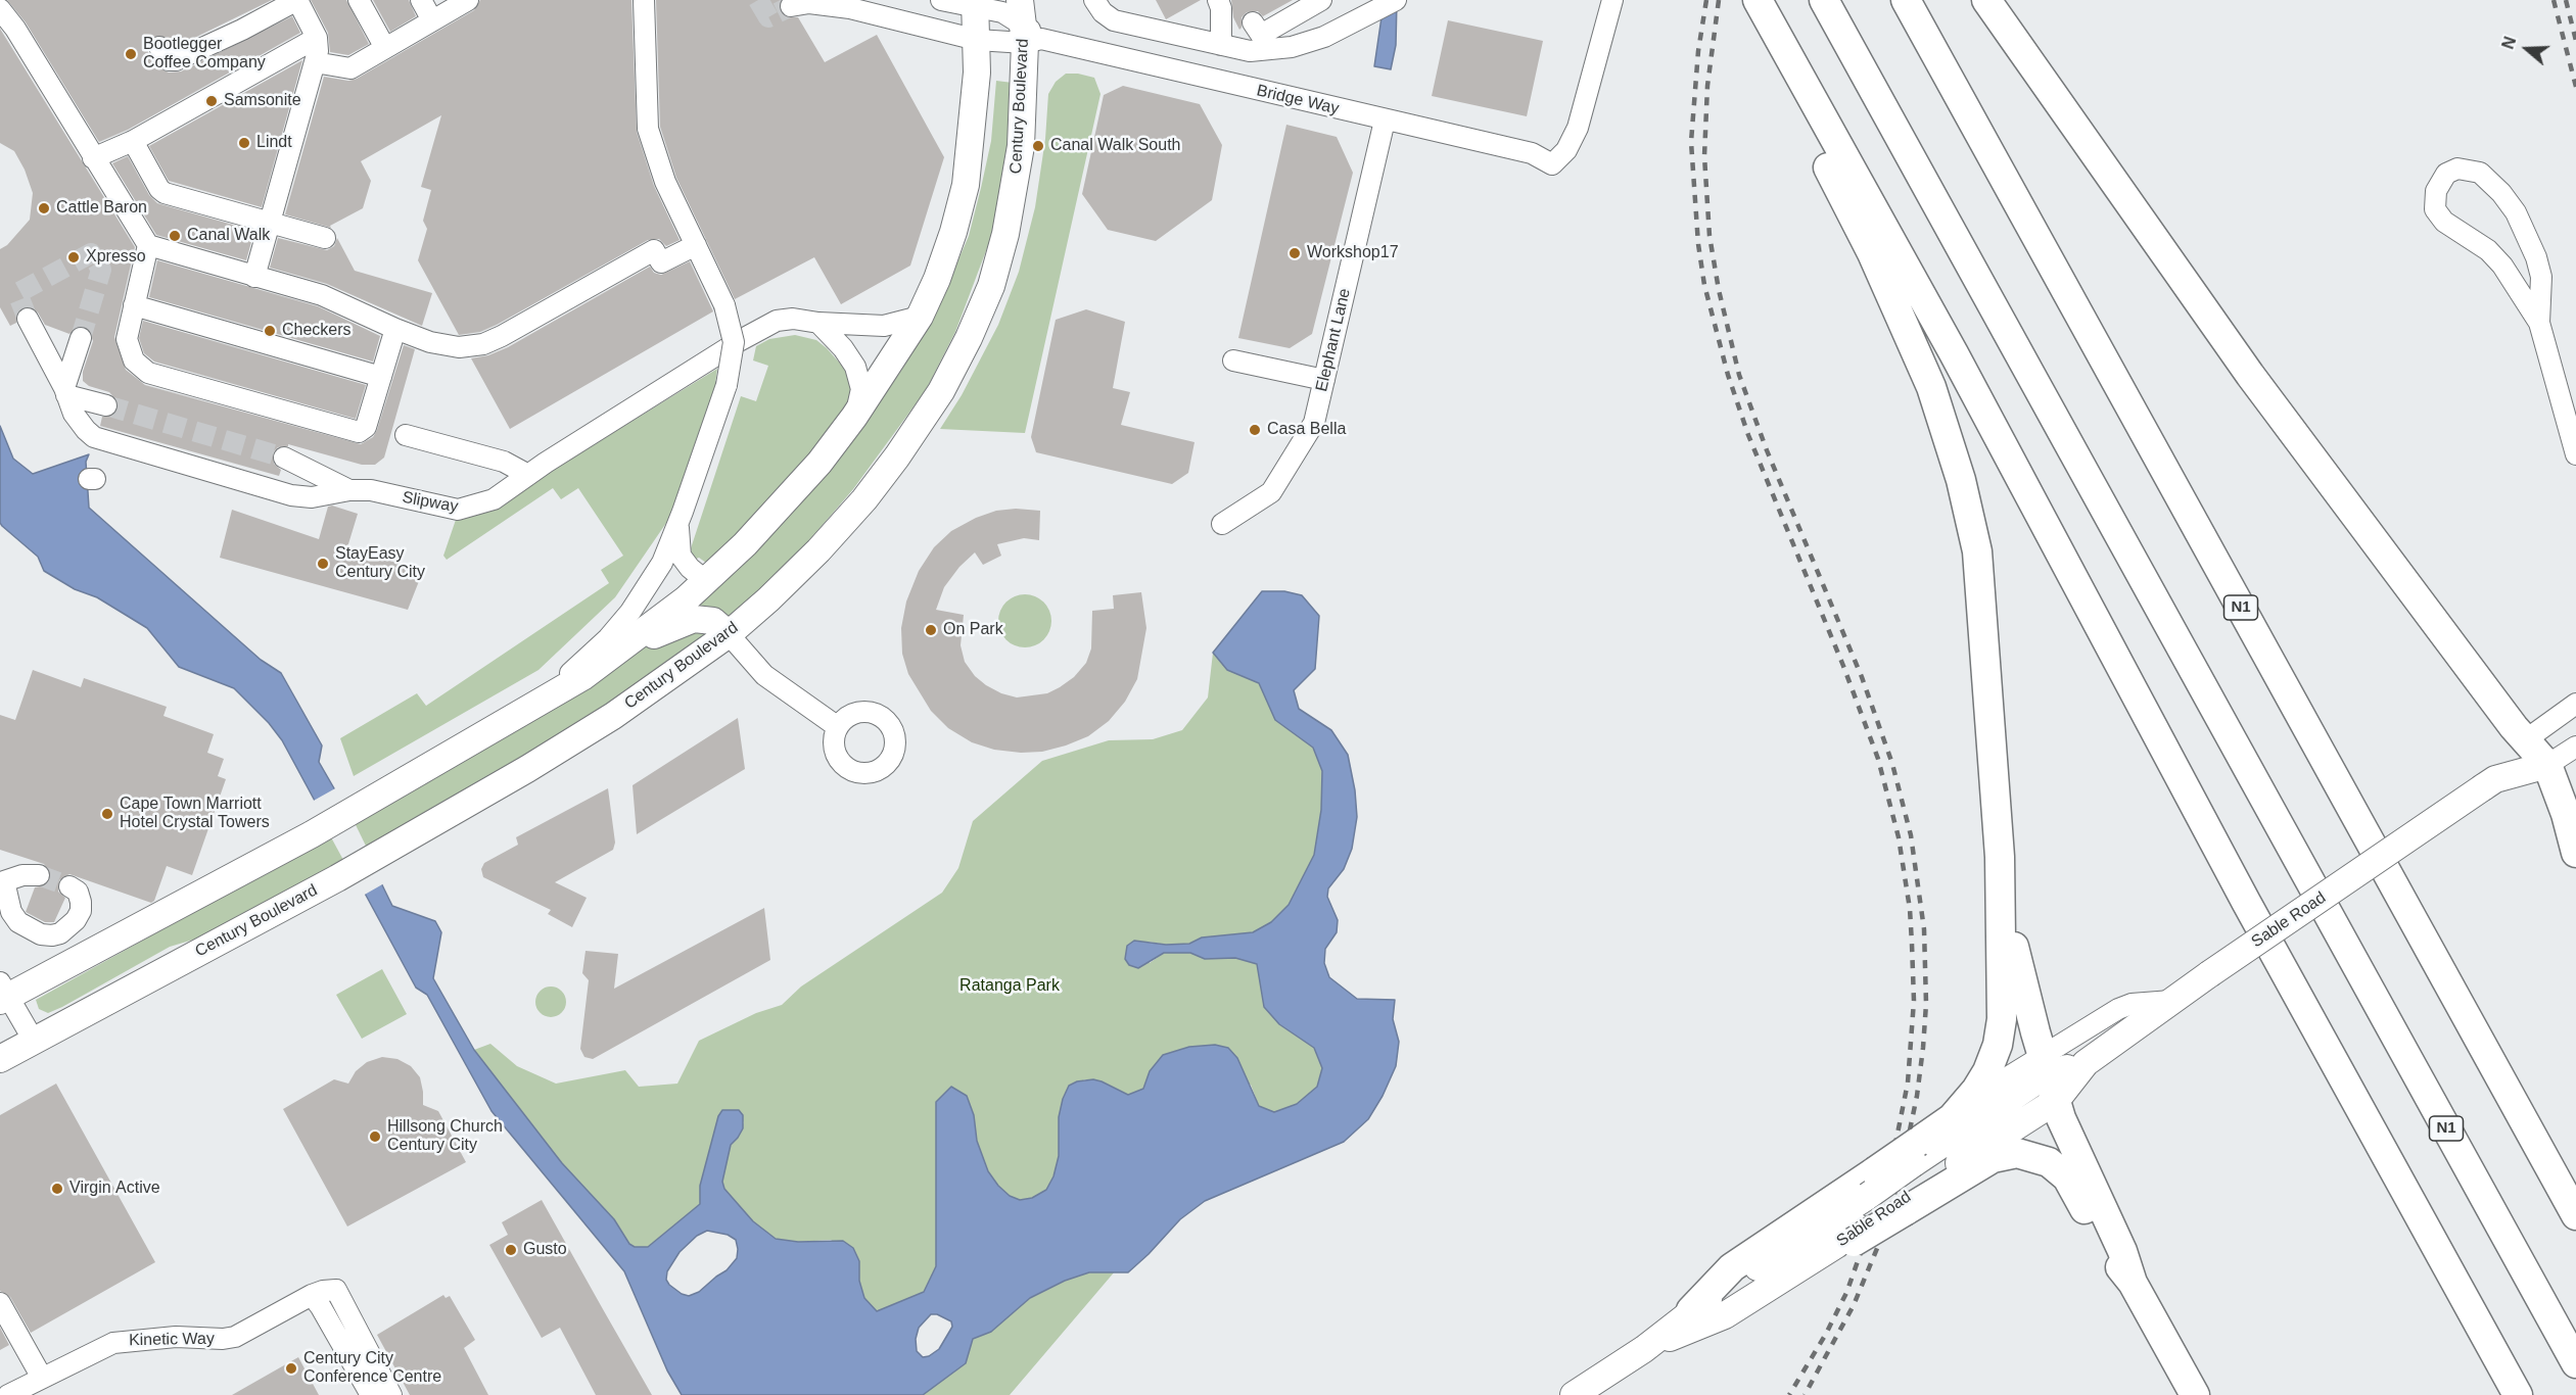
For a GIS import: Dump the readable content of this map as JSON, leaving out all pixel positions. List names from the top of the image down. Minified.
{"streets":{"highway":["N1"],"main road":["Century Boulevard","Sable Road"],"street":["Bridge Way","Elephant Lane","Slipway","Kinetic Way"]},"crossings":[["Bridge Way","Century Boulevard"],["Bridge Way","Elephant Lane"]],"parks":["Ratanga Park"],"places":["Bootlegger Coffee Company","Samsonite","Lindt","Canal Walk South","Cattle Baron","Canal Walk","Workshop17","Xpresso","Checkers","Casa Bella","StayEasy Century City","On Park","Cape Town Marriott Hotel Crystal Towers","Hillsong Church Century City","Virgin Active","Gusto","Century City Conference Centre"],"north":"left"}
